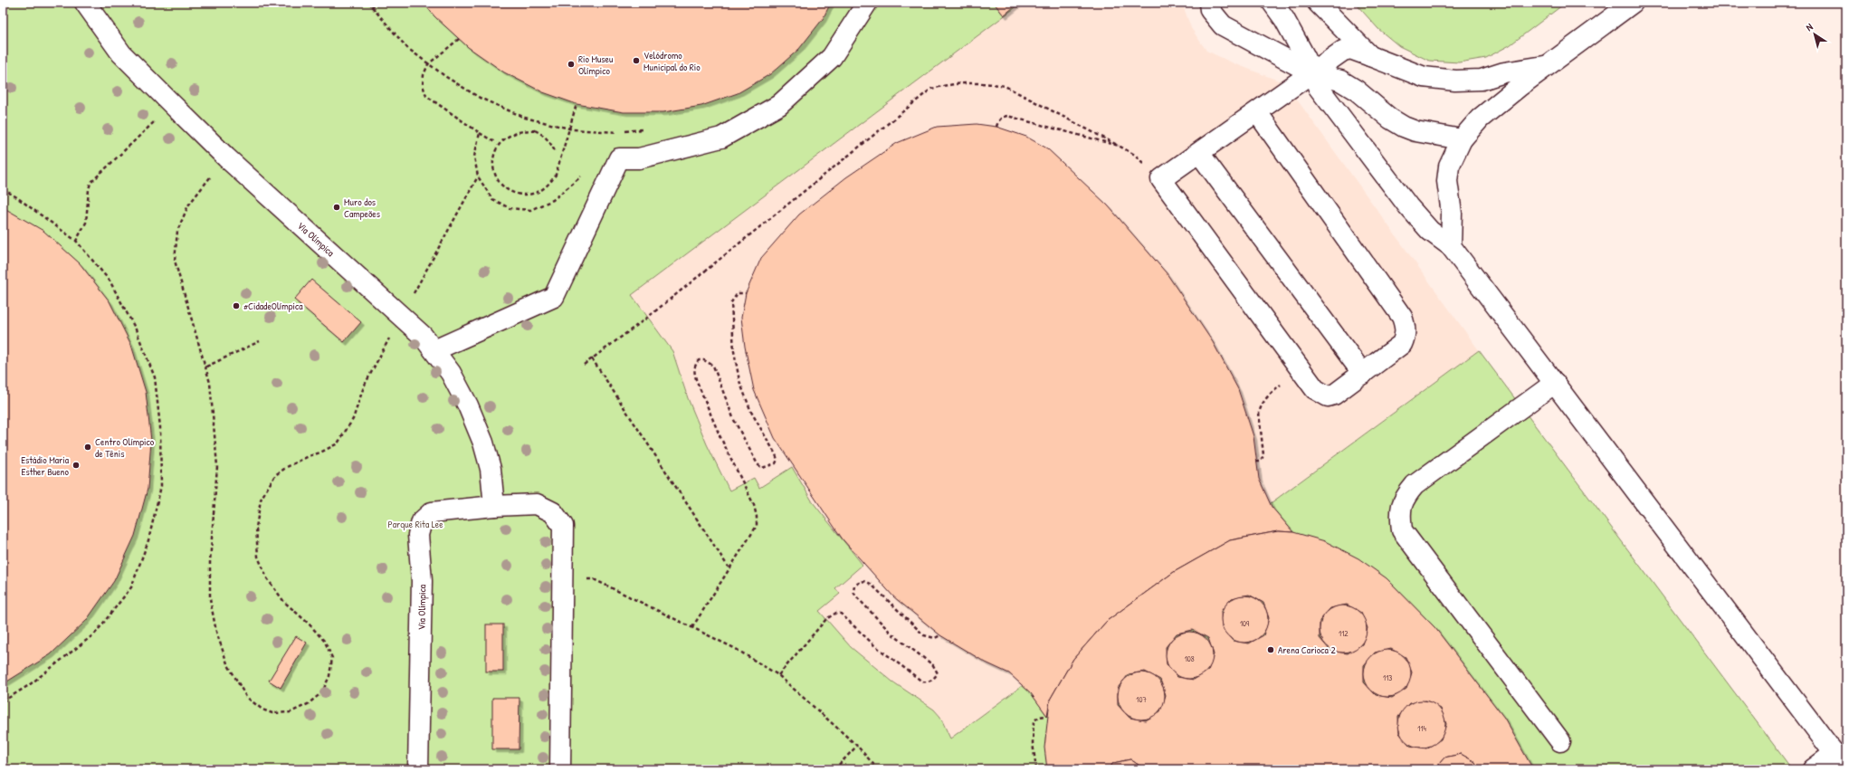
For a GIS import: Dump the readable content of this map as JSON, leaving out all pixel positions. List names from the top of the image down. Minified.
{"streets":{"street":["Via Olímpica"]},"parks":["Parque Rita Lee"],"places":["Velódromo Municipal do Rio","Rio Museu Olímpico","Muro dos Campeões","#CidadeOlímpica","Centro Olímpico de Tênis","Estádio Maria Esther Bueno","Arena Carioca 2"],"house_numbers":["109","112","108","113","107","114"],"north":"top left"}
